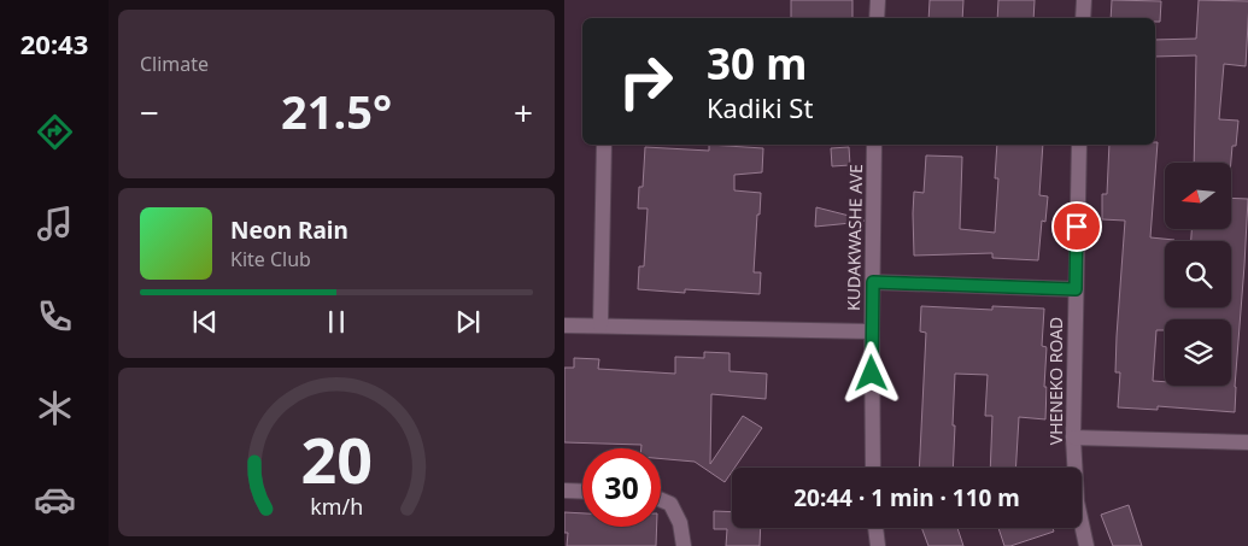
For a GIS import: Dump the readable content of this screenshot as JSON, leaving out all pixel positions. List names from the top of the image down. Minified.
{"streets":{"street":["KUDAKWASHE AVE","VHENEKO ROAD"]},"north":"left","page":{"tabs":"20:43","tile":"Climate","turn":["30 m","Kadiki St"],"heat":["−","21.5°","+"],"song":["Neon Rain","Kite Club"],"limit":"30","trip":"20:44 · 1 min · 110 m","gauge":["20","km/h"]}}
